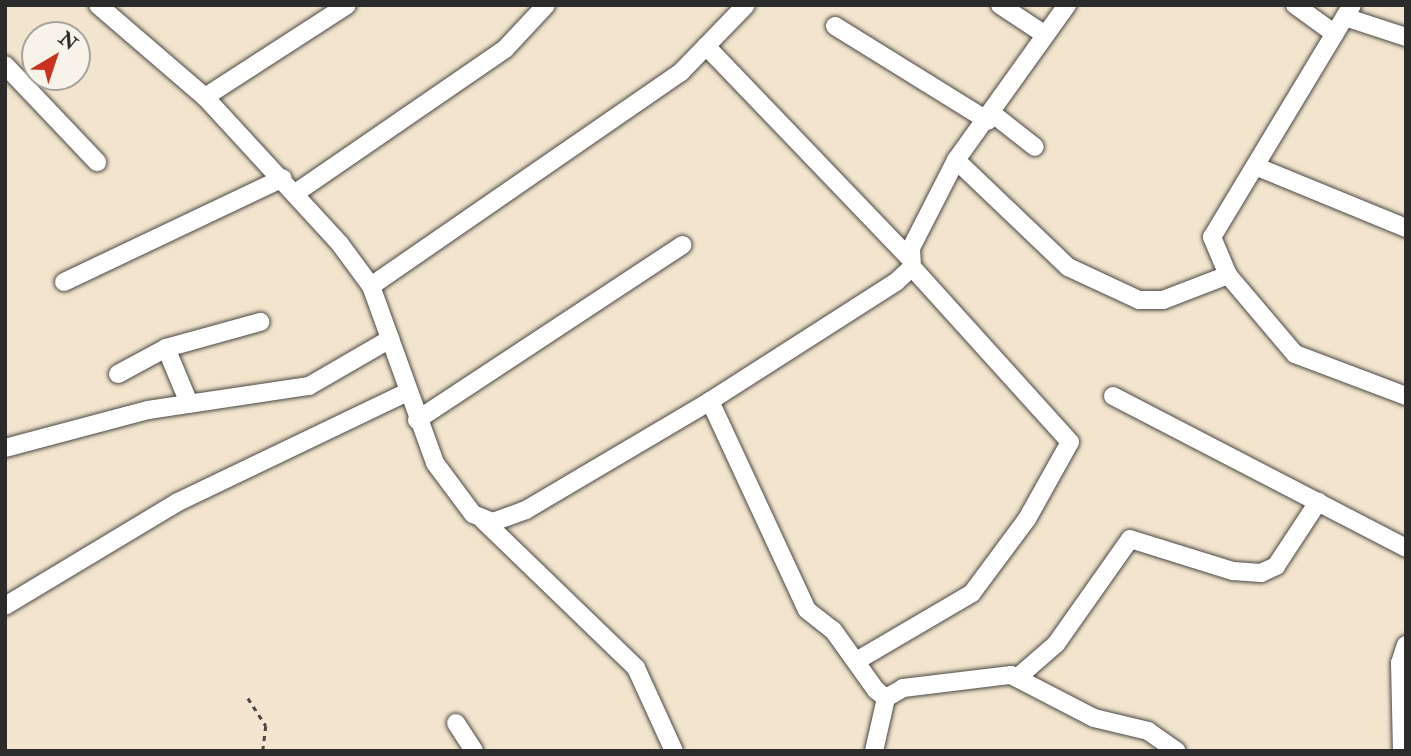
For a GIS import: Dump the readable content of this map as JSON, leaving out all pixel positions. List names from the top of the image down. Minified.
{"north":"top right"}
